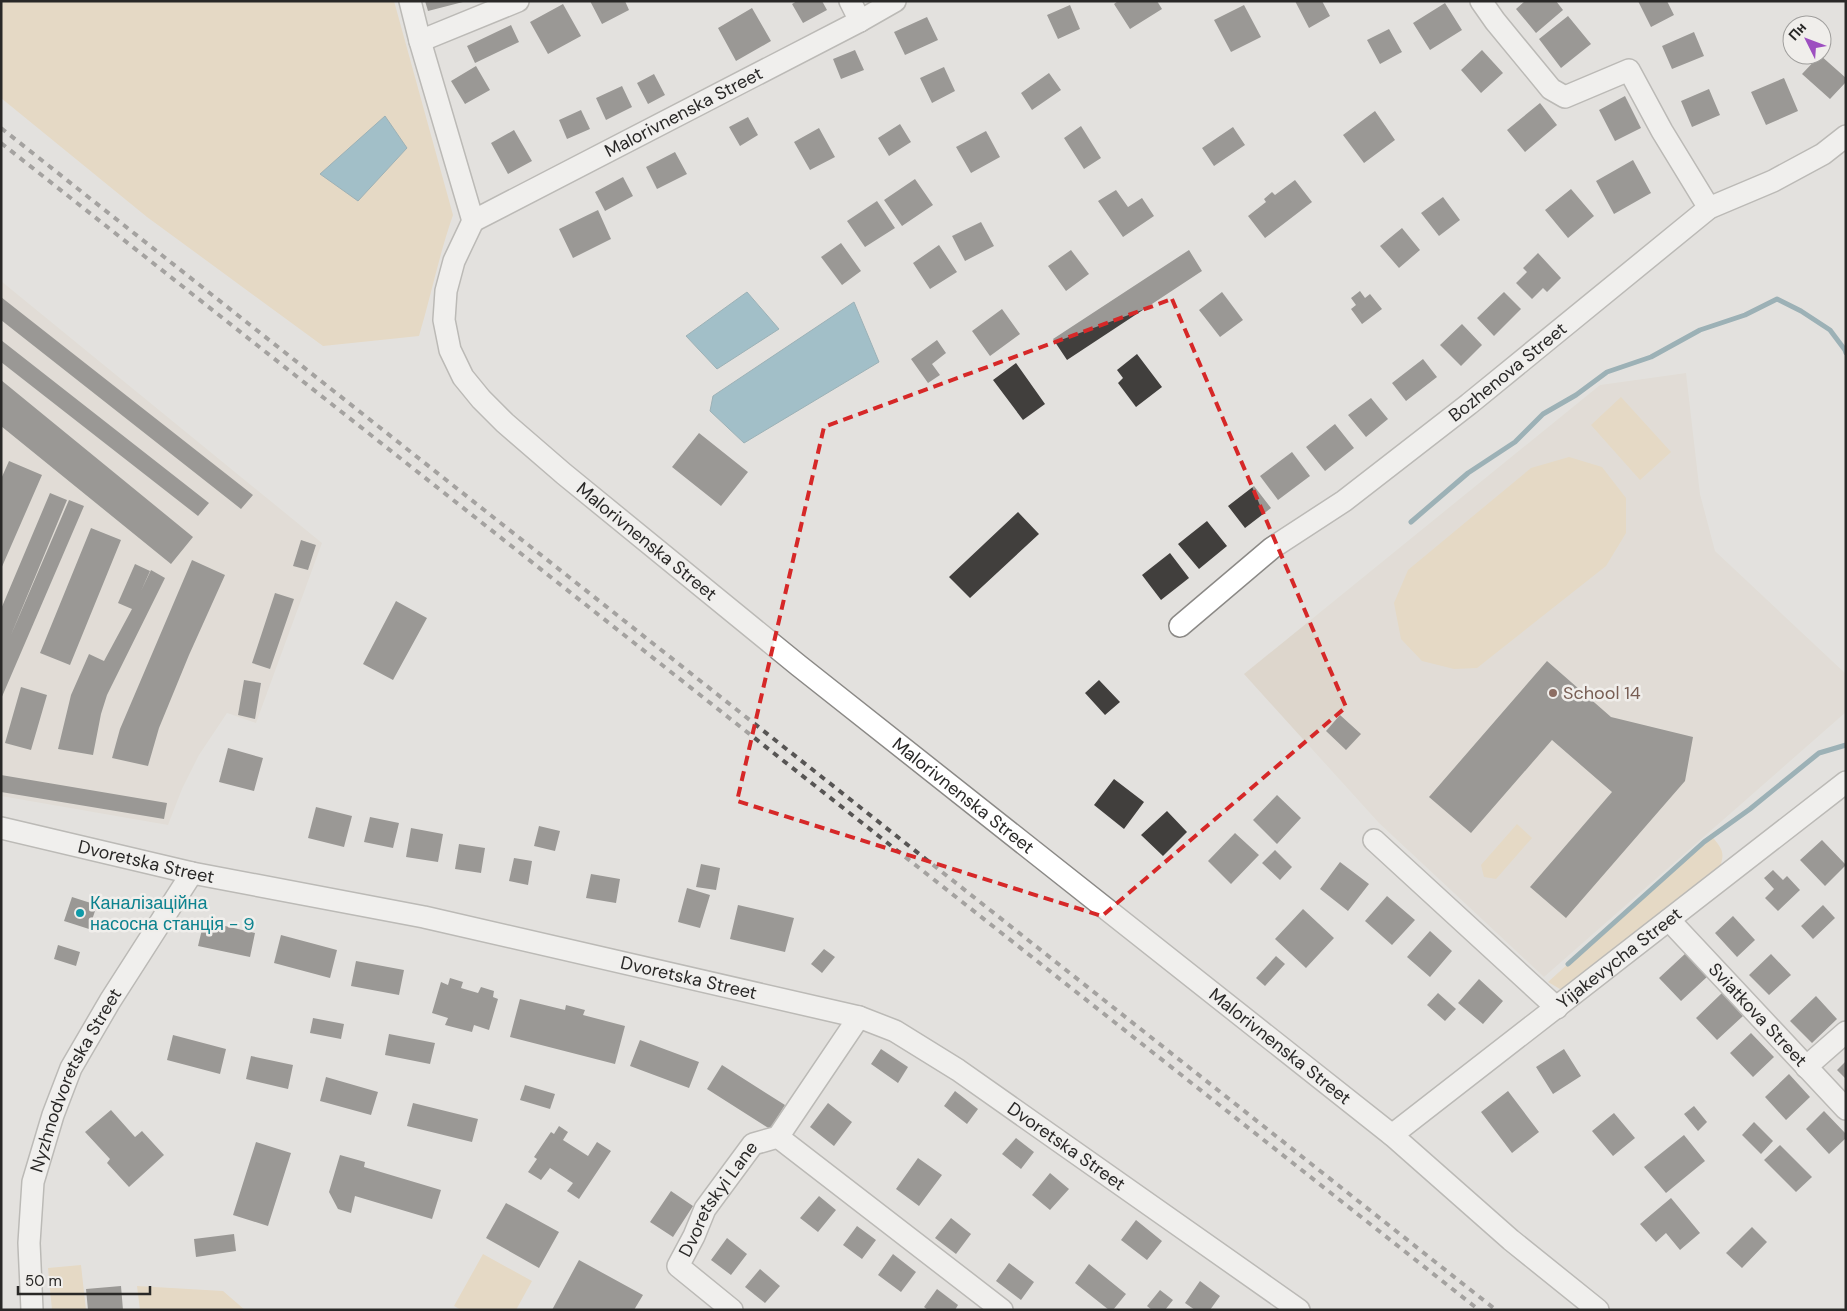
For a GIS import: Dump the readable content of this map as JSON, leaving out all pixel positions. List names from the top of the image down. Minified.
{"streets":{"street":["Malorivnenska Street","Bozhenova Street","Dvoretska Street","Yijakevycha Street","Sviatkova Street","Nyzhnodvoretska Street","Dvoretskyi Lane"]},"crossings":[["Malorivnenska Street","Yijakevycha Street"],["Dvoretska Street","Nyzhnodvoretska Street"],["Dvoretska Street","Dvoretskyi Lane"],["Yijakevycha Street","Sviatkova Street"]],"places":["School 14","Каналізаційна насосна станція - 9"],"scale_bar":"50 m","north":"top left"}
